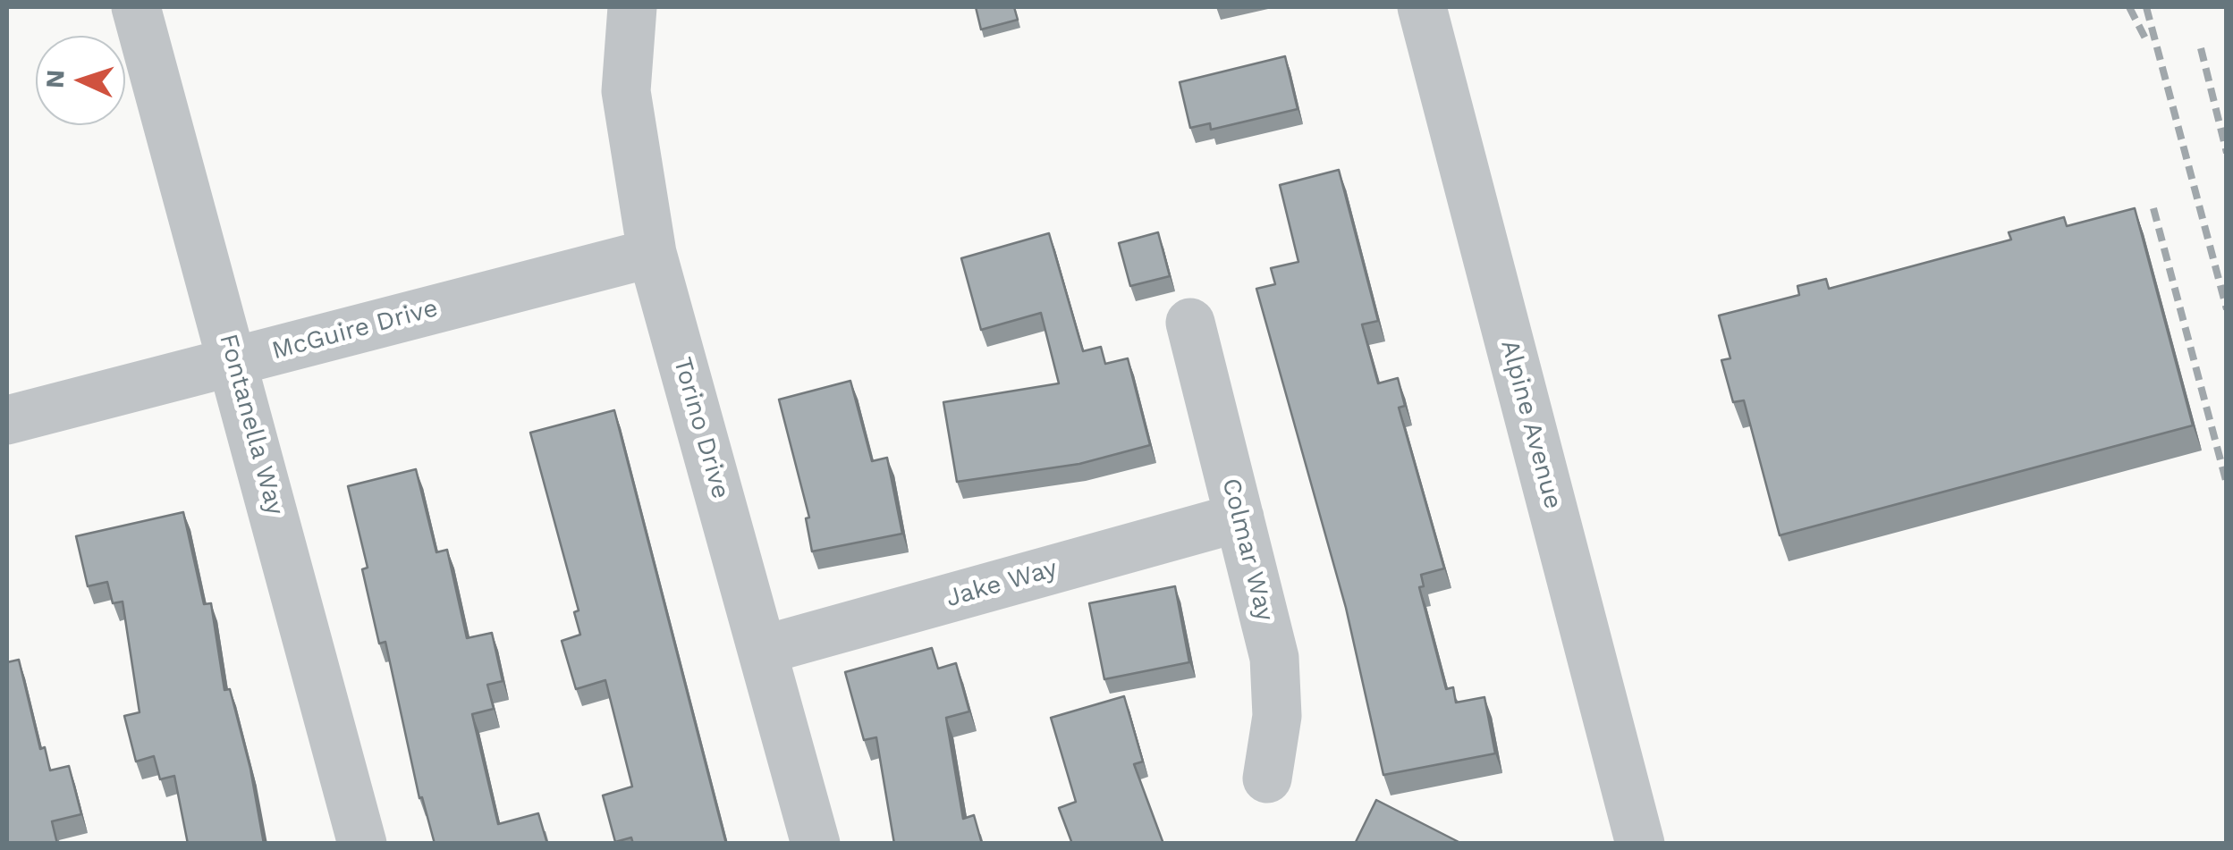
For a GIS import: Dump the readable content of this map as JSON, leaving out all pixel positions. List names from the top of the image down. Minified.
{"streets":{"street":["McGuire Drive","Fontanella Way","Alpine Avenue","Torino Drive","Colmar Way","Jake Way"]},"crossings":[["McGuire Drive","Fontanella Way"],["McGuire Drive","Torino Drive"],["Torino Drive","Jake Way"],["Colmar Way","Jake Way"]],"north":"left"}
